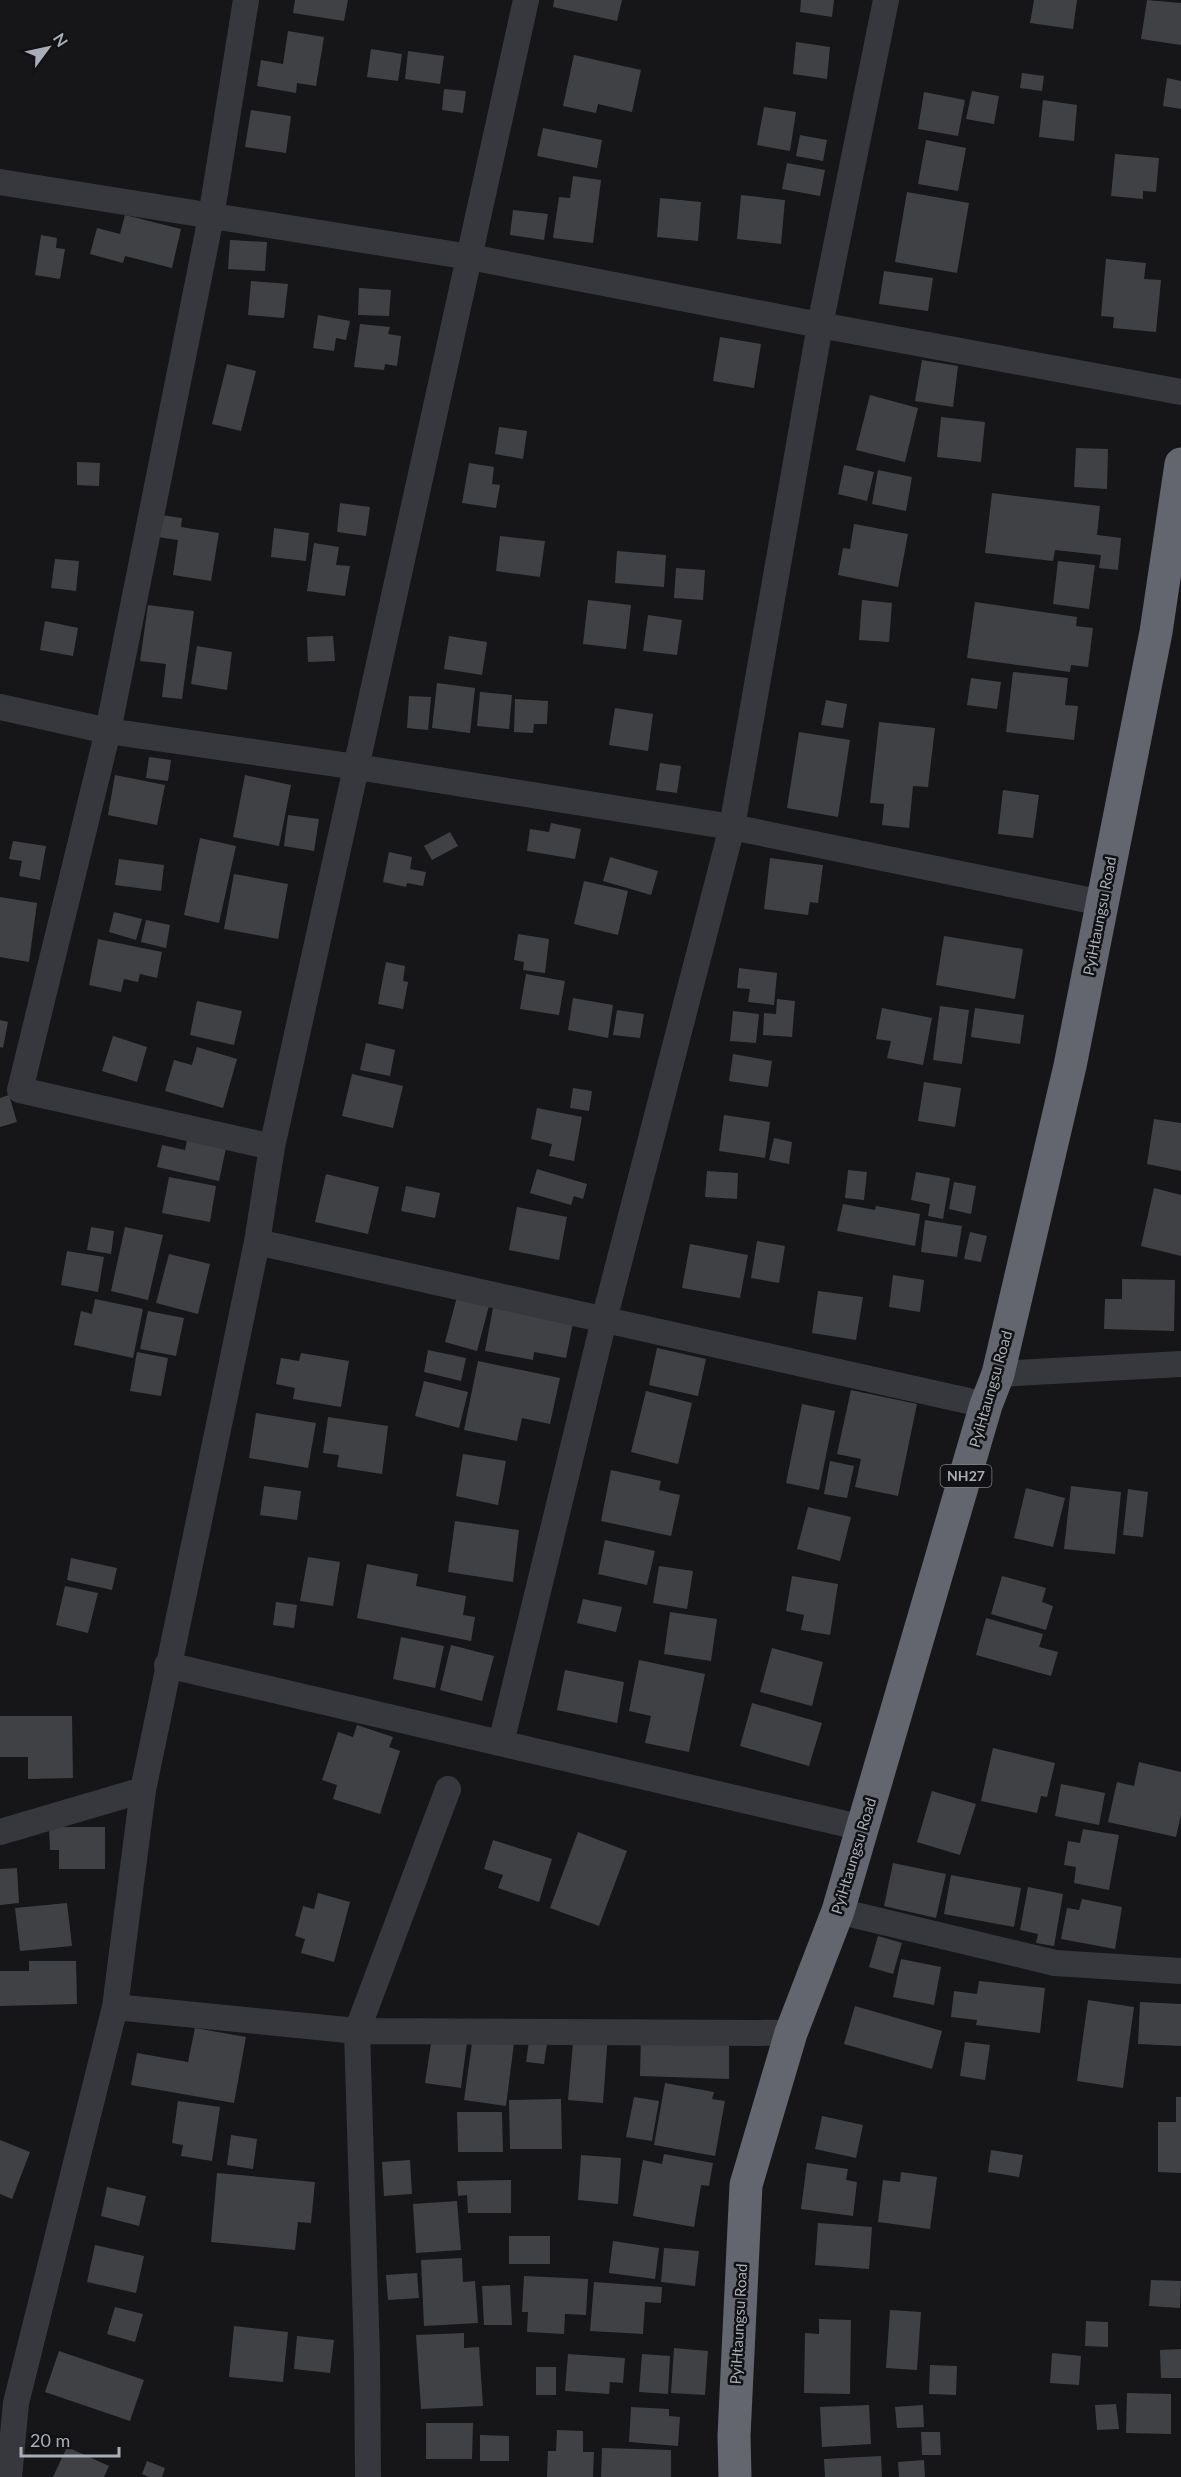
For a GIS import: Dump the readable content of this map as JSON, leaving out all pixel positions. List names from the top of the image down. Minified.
{"streets":{"highway":["PyiHtaungsu Road","NH27"]},"scale_bar":"20 m","north":"top right"}
